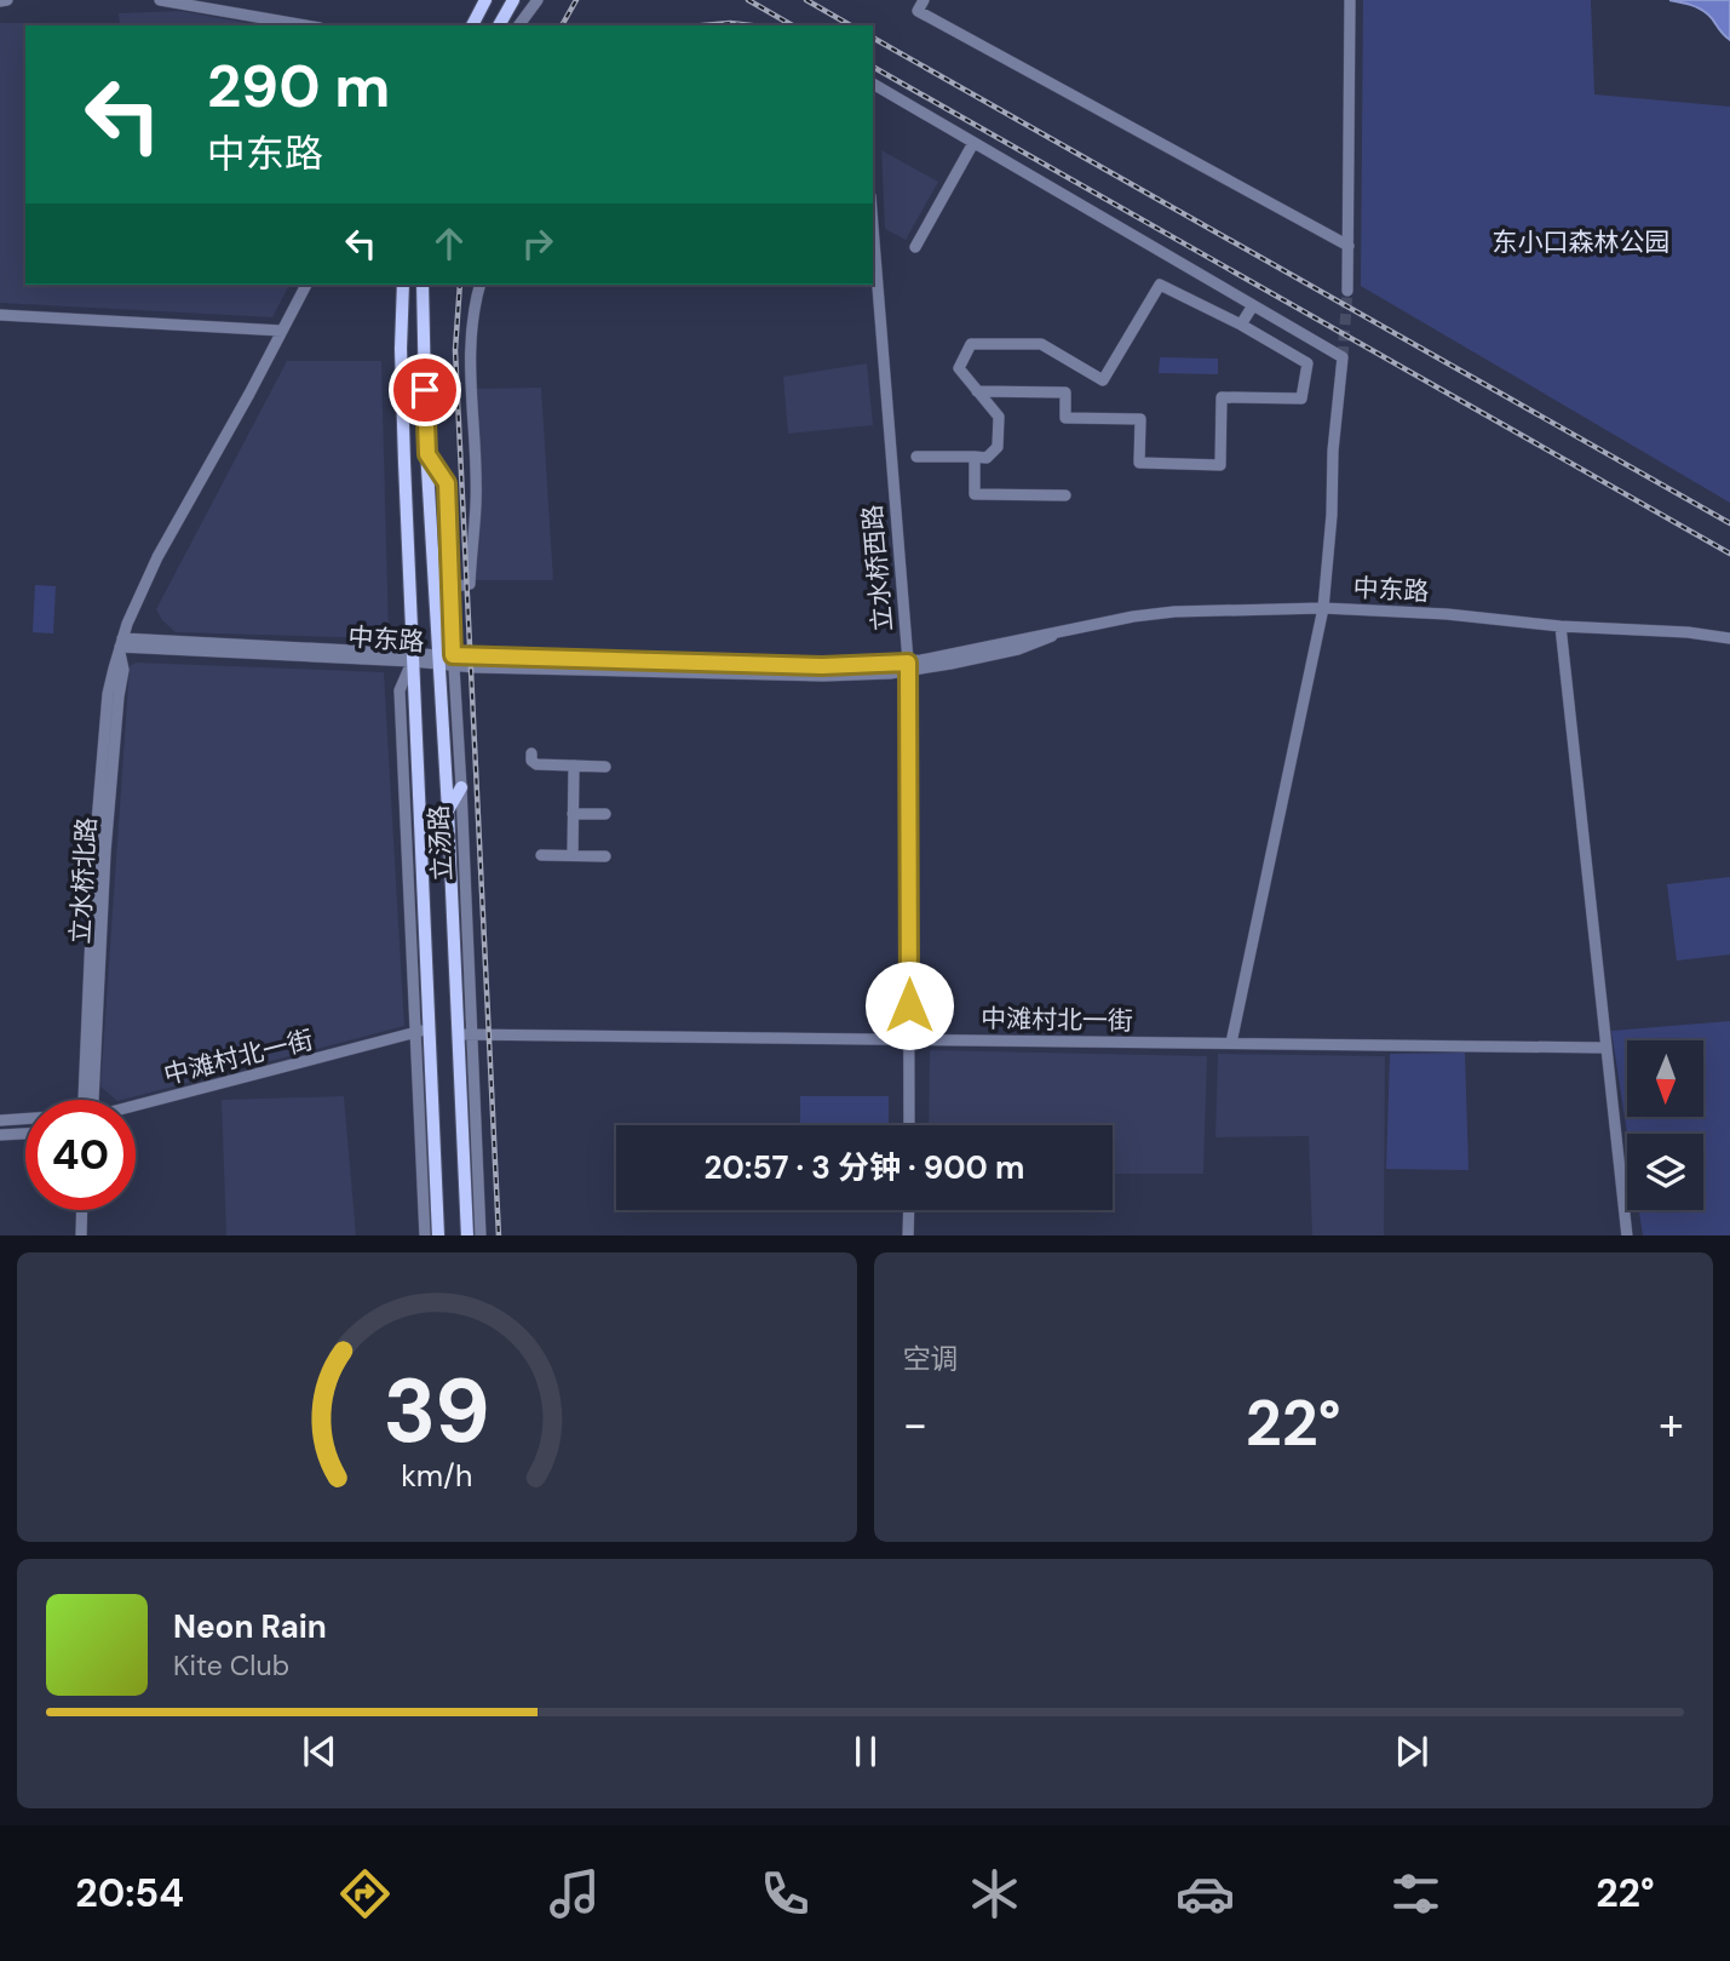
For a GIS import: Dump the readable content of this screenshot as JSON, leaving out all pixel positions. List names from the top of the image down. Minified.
{"streets":{"main road":["立汤路"],"street":["立水桥西路","中东路","立水桥北路","中滩村北一街"]},"crossings":[["立水桥西路","中东路"],["立水桥西路","中滩村北一街"],["中东路","立汤路"],["中东路","立水桥北路"],["立汤路","中滩村北一街"]],"parks":["东小口森林公园"],"north":"bottom","page":{"turn":["290 m","中东路"],"limit":"40","trip":"20:57 · 3 分钟 · 900 m","tile":"空调","heat":["−","22°","+"],"song":["Neon Rain","Kite Club"],"tabs":["20:54","22°"],"gauge":["39","km/h"]}}
